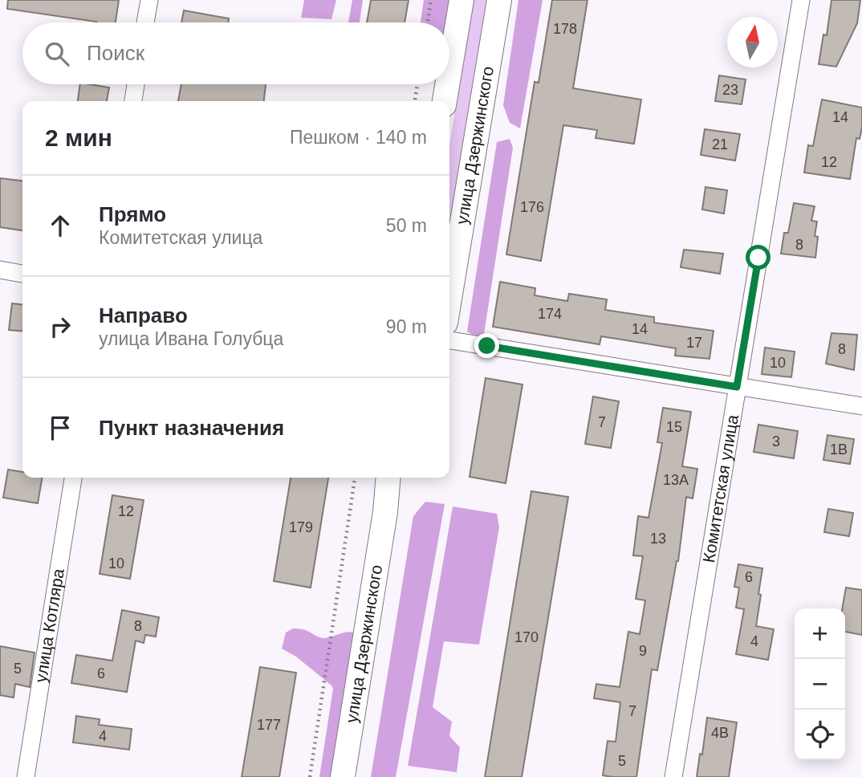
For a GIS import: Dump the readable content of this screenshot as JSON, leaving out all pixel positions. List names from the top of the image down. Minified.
{"streets":{"main road":["улица Дзержинского"],"street":["Комитетская улица","улица Котляра"]},"house_numbers":["178","23","14","21","12","176","8","174","14","17","8","10","7","15","3","1В","13А","12","179","13","10","6","8","170","4","9","5","6","7","177","4В","4","5"],"north":"top","page":{"search":"Поиск","heading":["2 мин","Пешком · 140 m"],"list":[["Прямо","Комитетская улица","50 m"],["Направо","улица Ивана Голубца","90 m"],"Пункт назначения"],"map_buttons":["+","−"]}}
